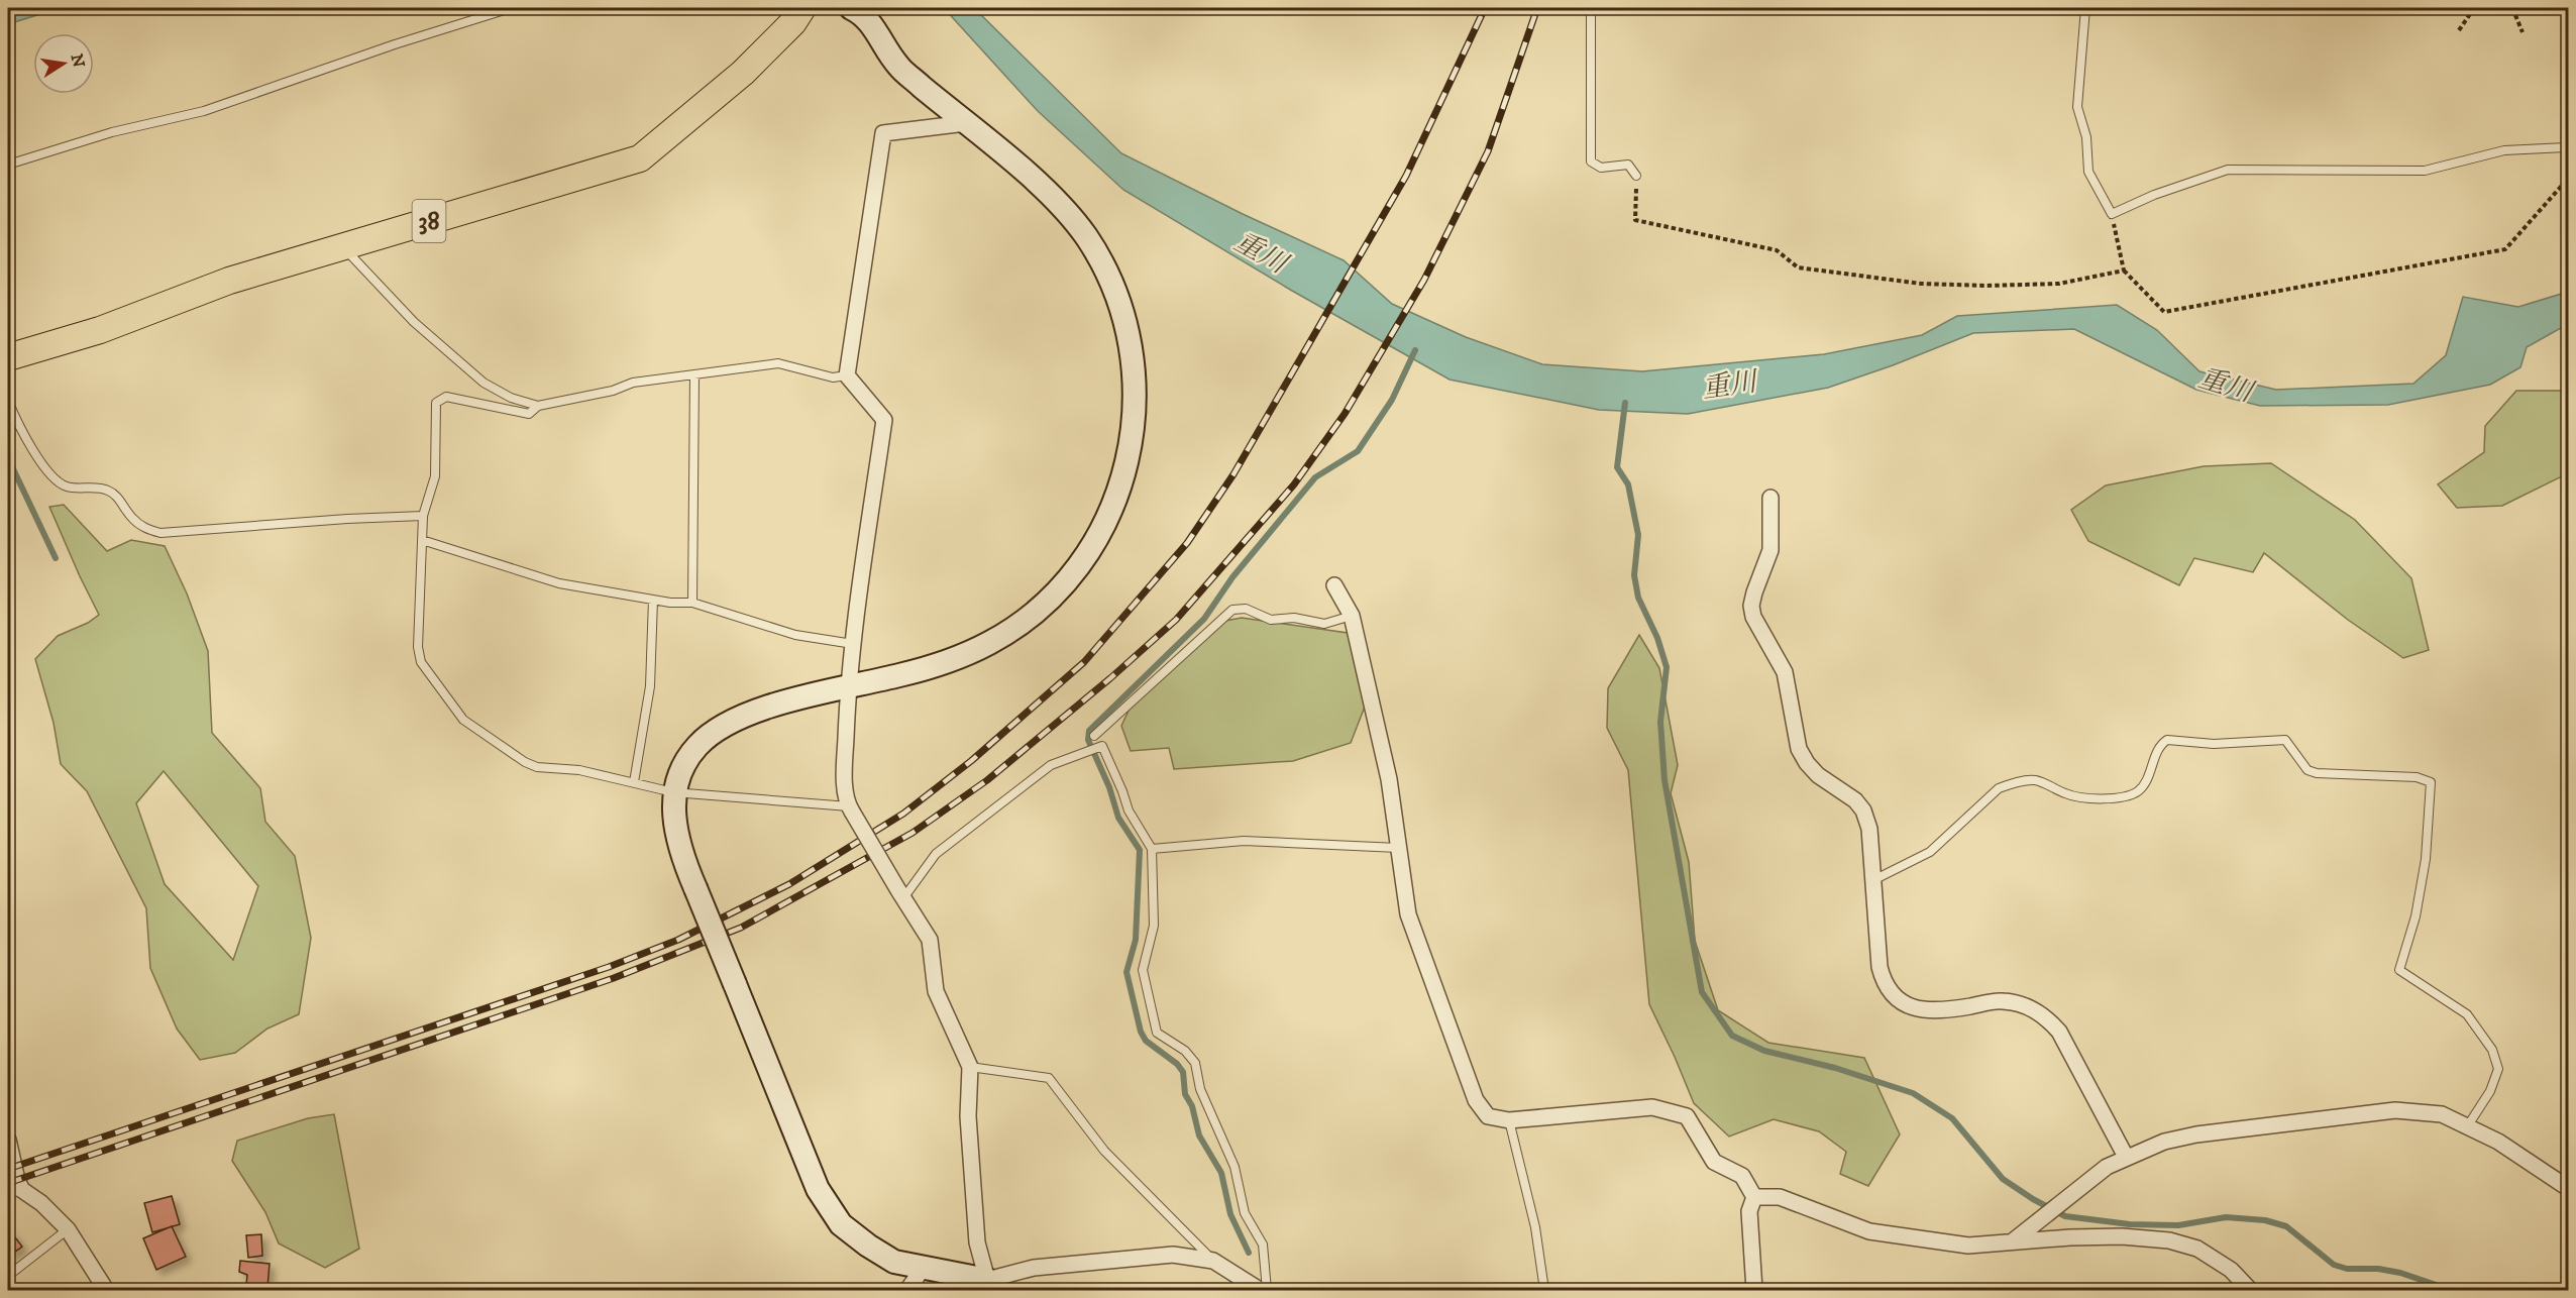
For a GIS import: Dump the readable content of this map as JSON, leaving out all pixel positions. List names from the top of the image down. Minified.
{"streets":{"main road":["38"]},"water":["重川"],"north":"right"}
